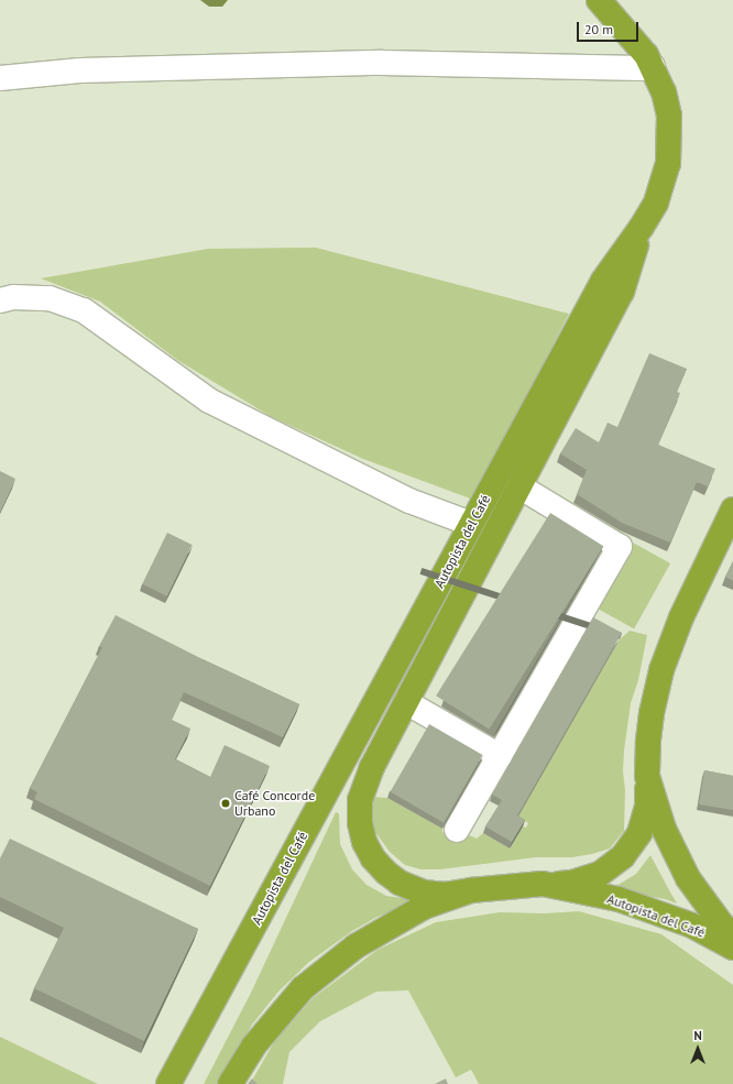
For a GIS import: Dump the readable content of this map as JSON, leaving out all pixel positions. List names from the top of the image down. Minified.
{"streets":{"highway":["Autopista del Café"]},"places":["Café Concorde Urbano"],"scale_bar":"20 m","north":"top"}
